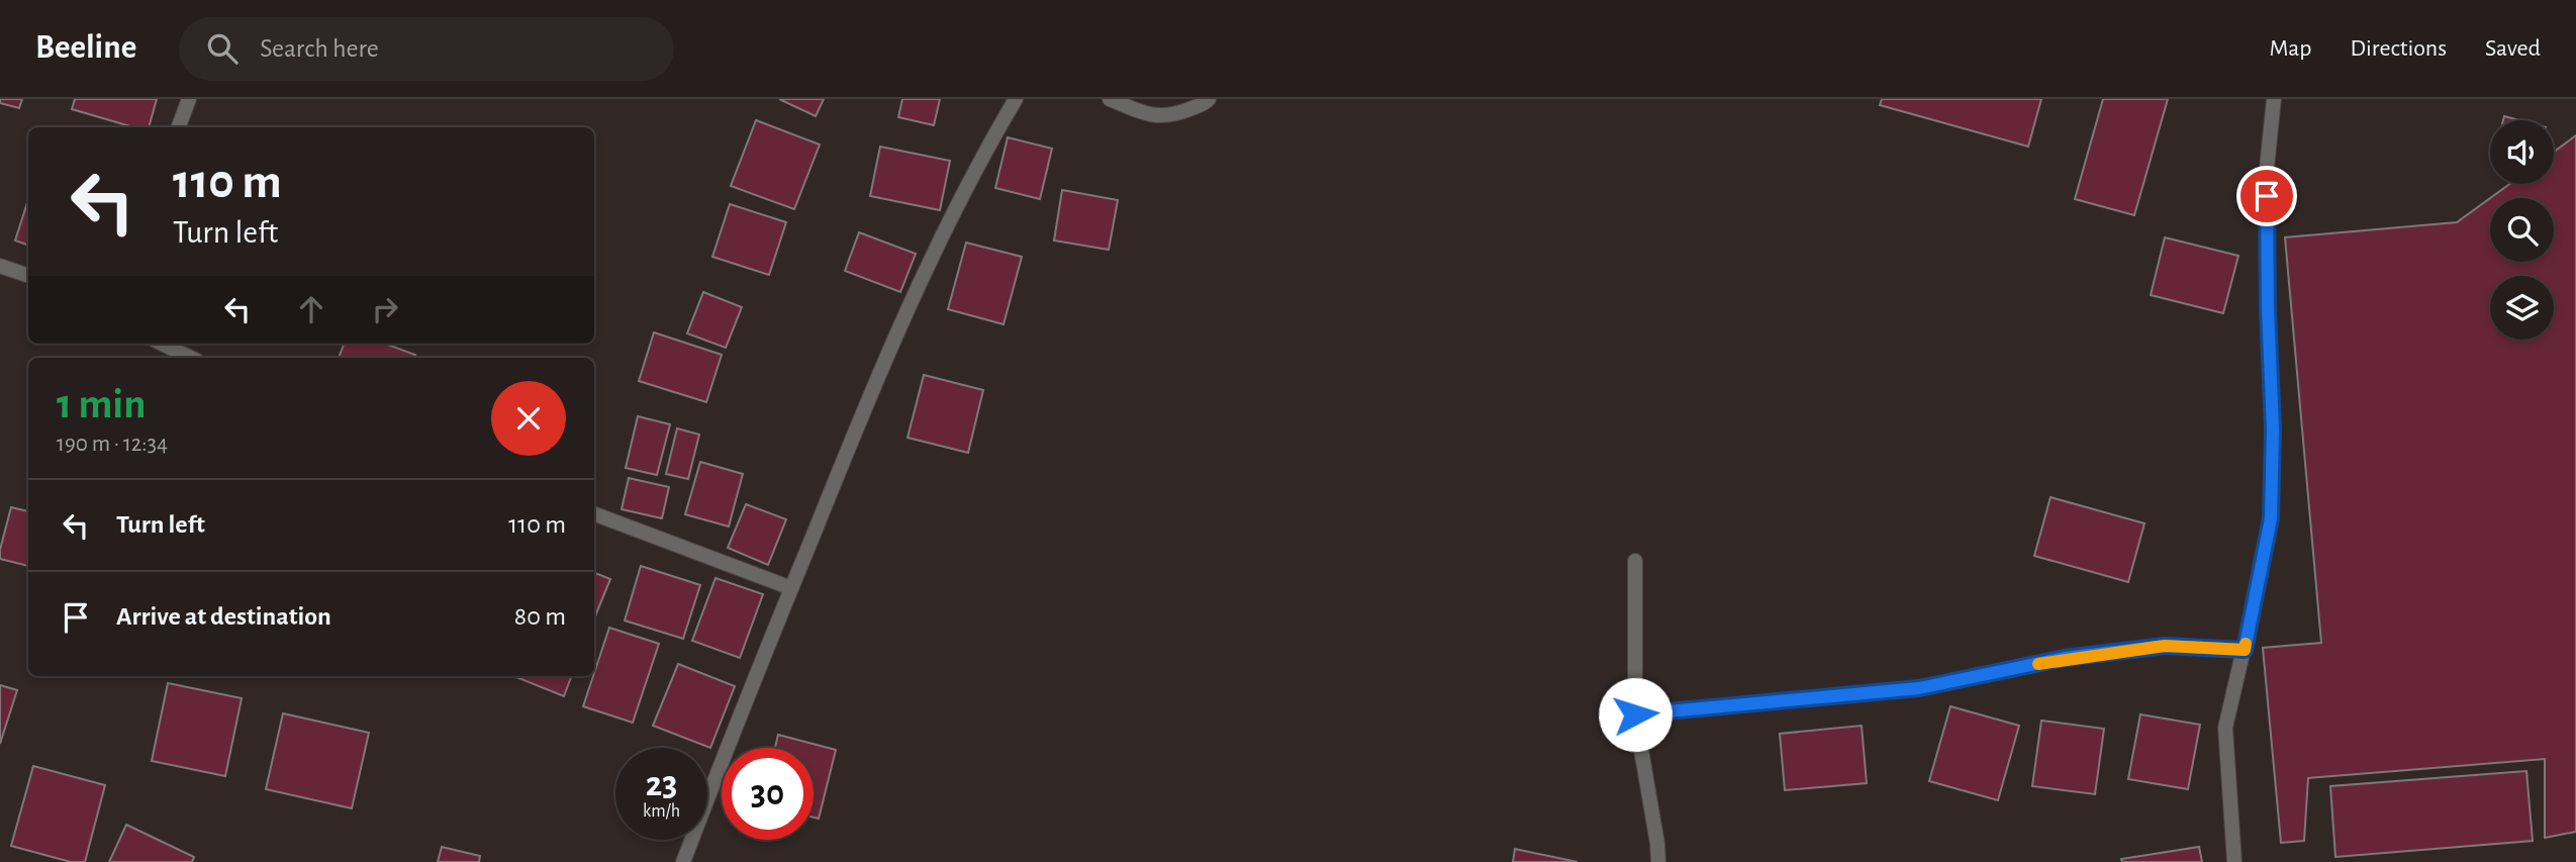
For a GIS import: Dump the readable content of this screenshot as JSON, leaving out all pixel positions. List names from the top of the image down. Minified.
{"page":{"header":"Beeline","search":"Search here","nav":["Map","Directions","Saved"],"turn":["110 m","Turn left"],"heading":["1 min","190 m · 12:34"],"list":[{"name":"Turn left","value":"110 m"},{"name":"Arrive at destination","value":"80 m"}],"speed":"23 km/h","limit":"30"}}
